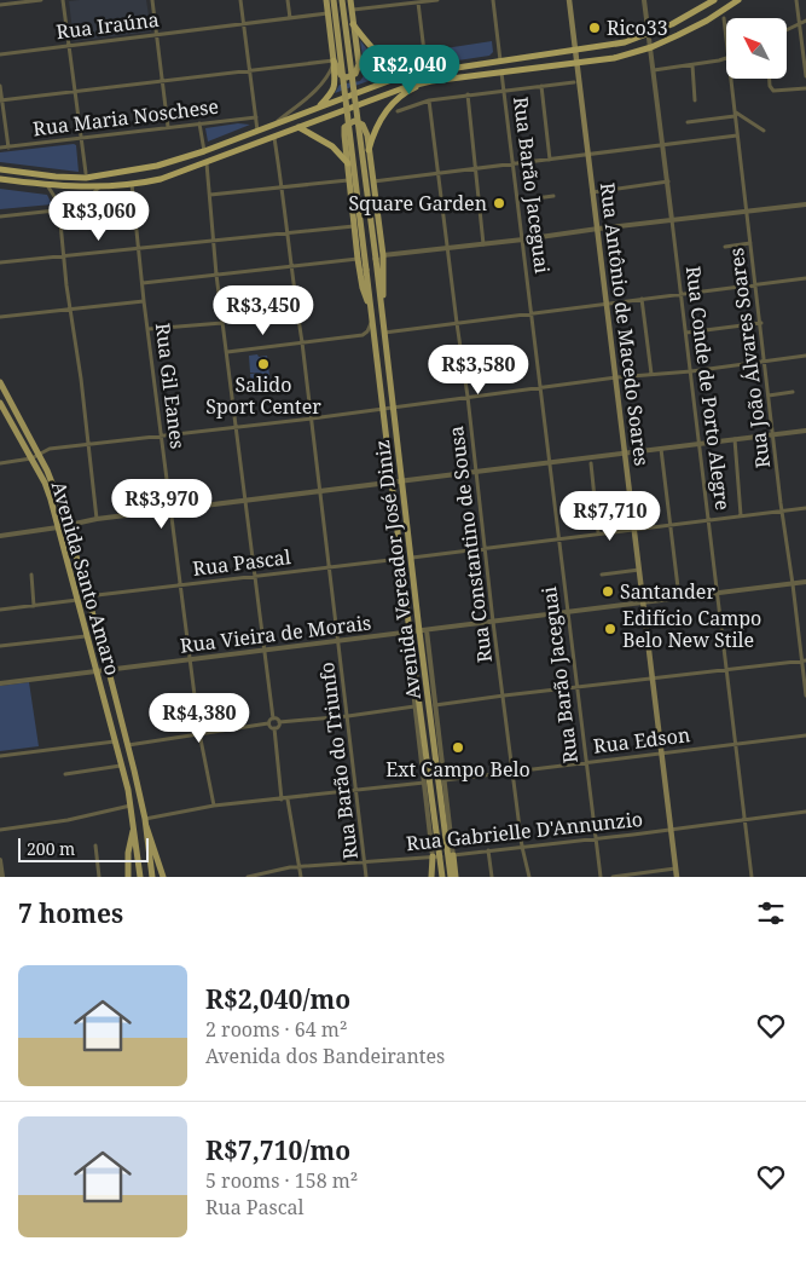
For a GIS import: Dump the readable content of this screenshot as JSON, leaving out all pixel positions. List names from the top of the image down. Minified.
{"streets":{"main road":["Rua Antônio de Macedo Soares","Avenida Vereador José Diniz","Avenida Santo Amaro"],"street":["Rua Iraúna","Rua Maria Noschese","Rua Barão Jaceguai","Rua João Álvares Soares","Rua Gil Eanes","Rua Conde de Porto Alegre","Rua Constantino de Sousa","Rua Pascal","Rua Vieira de Morais","Rua Edson","Rua Barão do Triunfo","Rua Gabrielle D'Annunzio"]},"crossings":[["Rua Barão Jaceguai","Rua Vieira de Morais"],["Rua Barão Jaceguai","Rua Edson"],["Rua Barão Jaceguai","Rua Gabrielle D'Annunzio"],["Rua Antônio de Macedo Soares","Rua Vieira de Morais"],["Rua Antônio de Macedo Soares","Rua Edson"],["Rua Antônio de Macedo Soares","Rua Gabrielle D'Annunzio"],["Rua João Álvares Soares","Rua Vieira de Morais"],["Rua Gil Eanes","Rua Pascal"],["Rua Gil Eanes","Rua Vieira de Morais"],["Rua Conde de Porto Alegre","Rua Vieira de Morais"],["Rua Conde de Porto Alegre","Rua Edson"],["Rua Conde de Porto Alegre","Rua Gabrielle D'Annunzio"],["Rua Constantino de Sousa","Rua Vieira de Morais"],["Rua Constantino de Sousa","Rua Edson"],["Rua Constantino de Sousa","Rua Gabrielle D'Annunzio"],["Rua Pascal","Avenida Vereador José Diniz"],["Rua Pascal","Avenida Santo Amaro"],["Rua Pascal","Rua Barão do Triunfo"],["Avenida Vereador José Diniz","Rua Vieira de Morais"],["Avenida Vereador José Diniz","Rua Edson"],["Avenida Vereador José Diniz","Rua Gabrielle D'Annunzio"],["Avenida Santo Amaro","Rua Vieira de Morais"],["Rua Vieira de Morais","Rua Barão do Triunfo"],["Rua Barão do Triunfo","Rua Gabrielle D'Annunzio"]],"places":["Rico33","Square Garden","Salido Sport Center","Santander","Edifício Campo Belo New Stile","Ext Campo Belo"],"scale_bar":"200 m","north":"top left","page":{"price":["R$2,040","R$3,060","R$3,450","R$3,580","R$3,970","R$7,710","R$4,380"],"scale":"200 m","heading":"7 homes","list":[{"name":"R$2,040/mo","note":"2 rooms · 64 m² · Avenida dos Bandeirantes"},{"name":"R$7,710/mo","note":"5 rooms · 158 m² · Rua Pascal"}]}}
